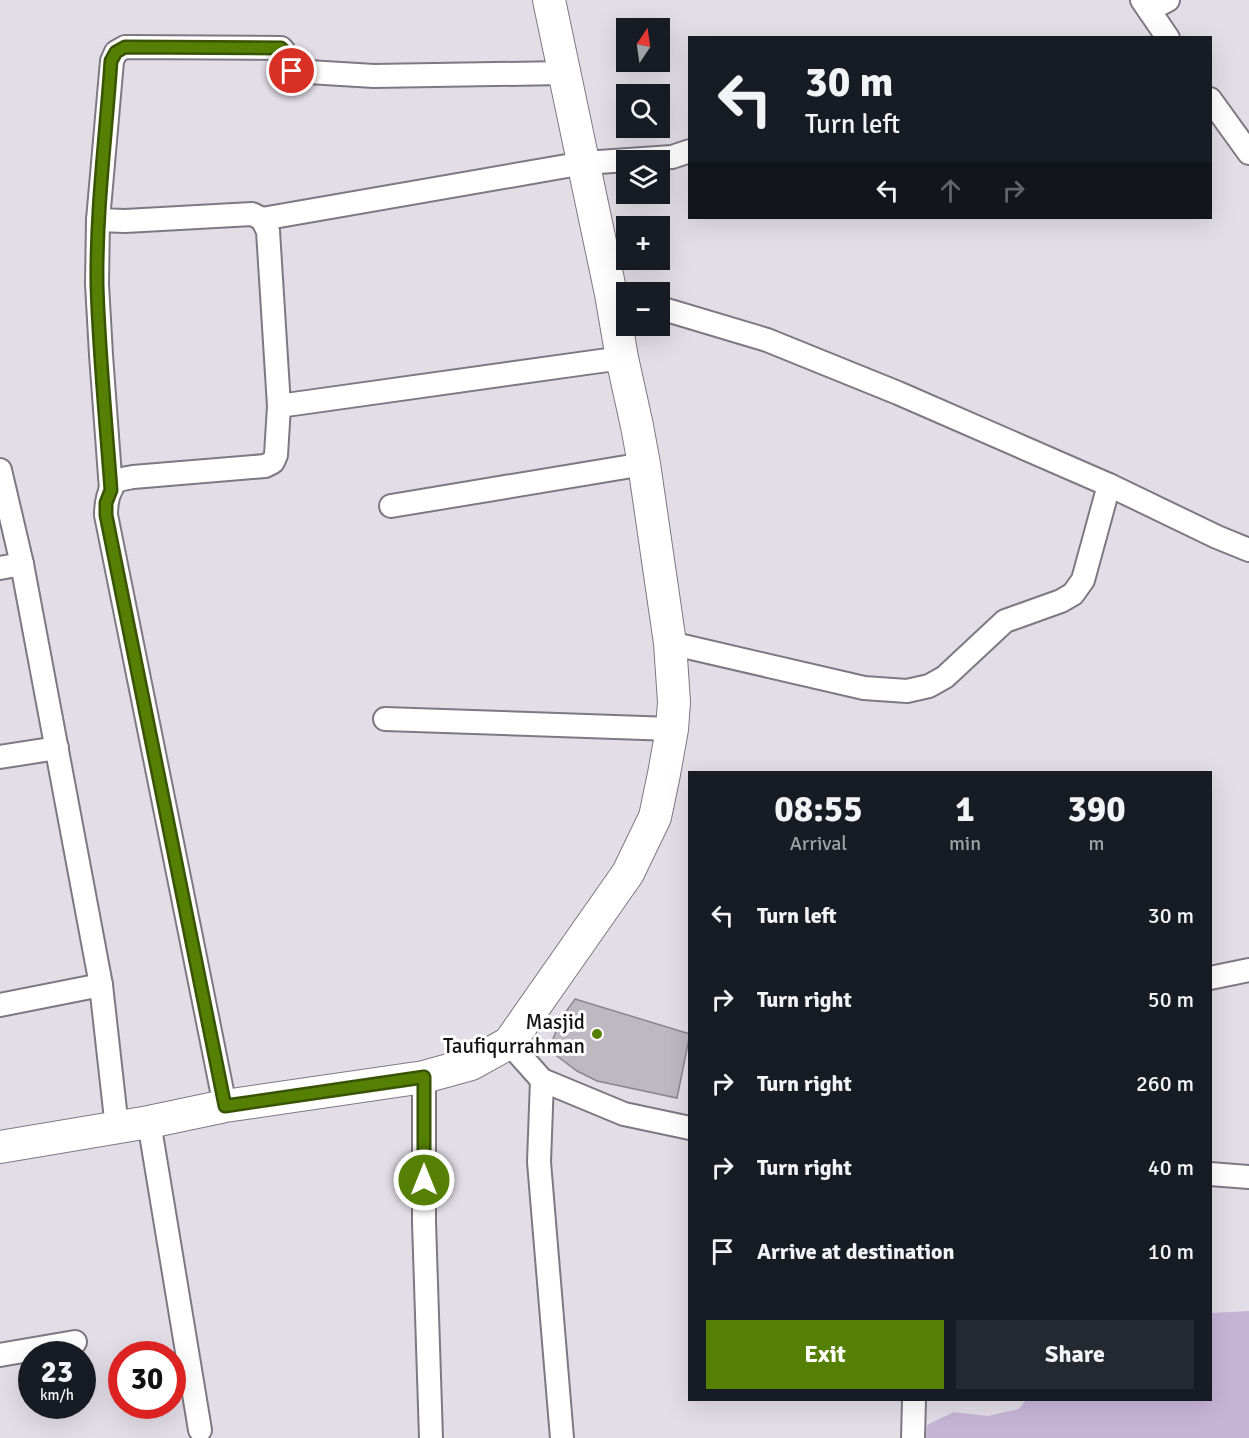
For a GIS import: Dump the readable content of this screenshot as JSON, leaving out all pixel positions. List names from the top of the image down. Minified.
{"places":["Masjid Taufiqurrahman"],"north":"top","page":{"map_buttons":["+","−"],"turn":["30 m","Turn left"],"eta":["08:55","Arrival","1","min","390","m"],"list":[{"name":"Turn left","value":"30 m"},{"name":"Turn right","value":"50 m"},{"name":"Turn right","value":"260 m"},{"name":"Turn right","value":"40 m"},{"name":"Arrive at destination","value":"10 m"}],"buttons":["Exit","Share"],"speed":"23 km/h","limit":"30"}}
